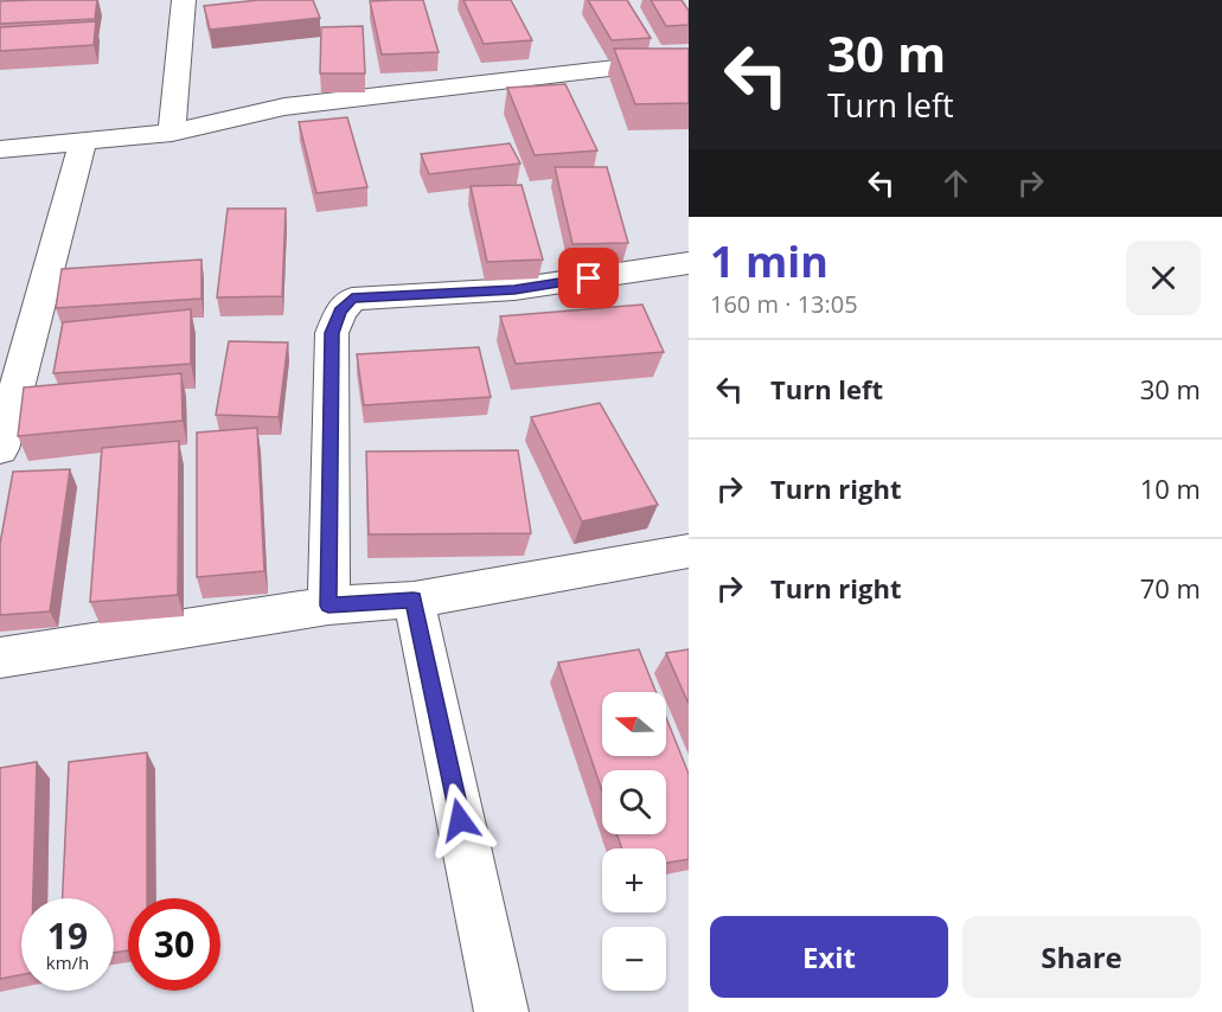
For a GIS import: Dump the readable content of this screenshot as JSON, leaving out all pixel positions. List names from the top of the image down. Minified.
{"north":"left","page":{"turn":["30 m","Turn left"],"heading":["1 min","160 m · 13:05"],"list":[{"name":"Turn left","value":"30 m"},{"name":"Turn right","value":"10 m"},{"name":"Turn right","value":"70 m"}],"map_buttons":["+","−"],"speed":"19 km/h","limit":"30","buttons":["Exit","Share"]}}
